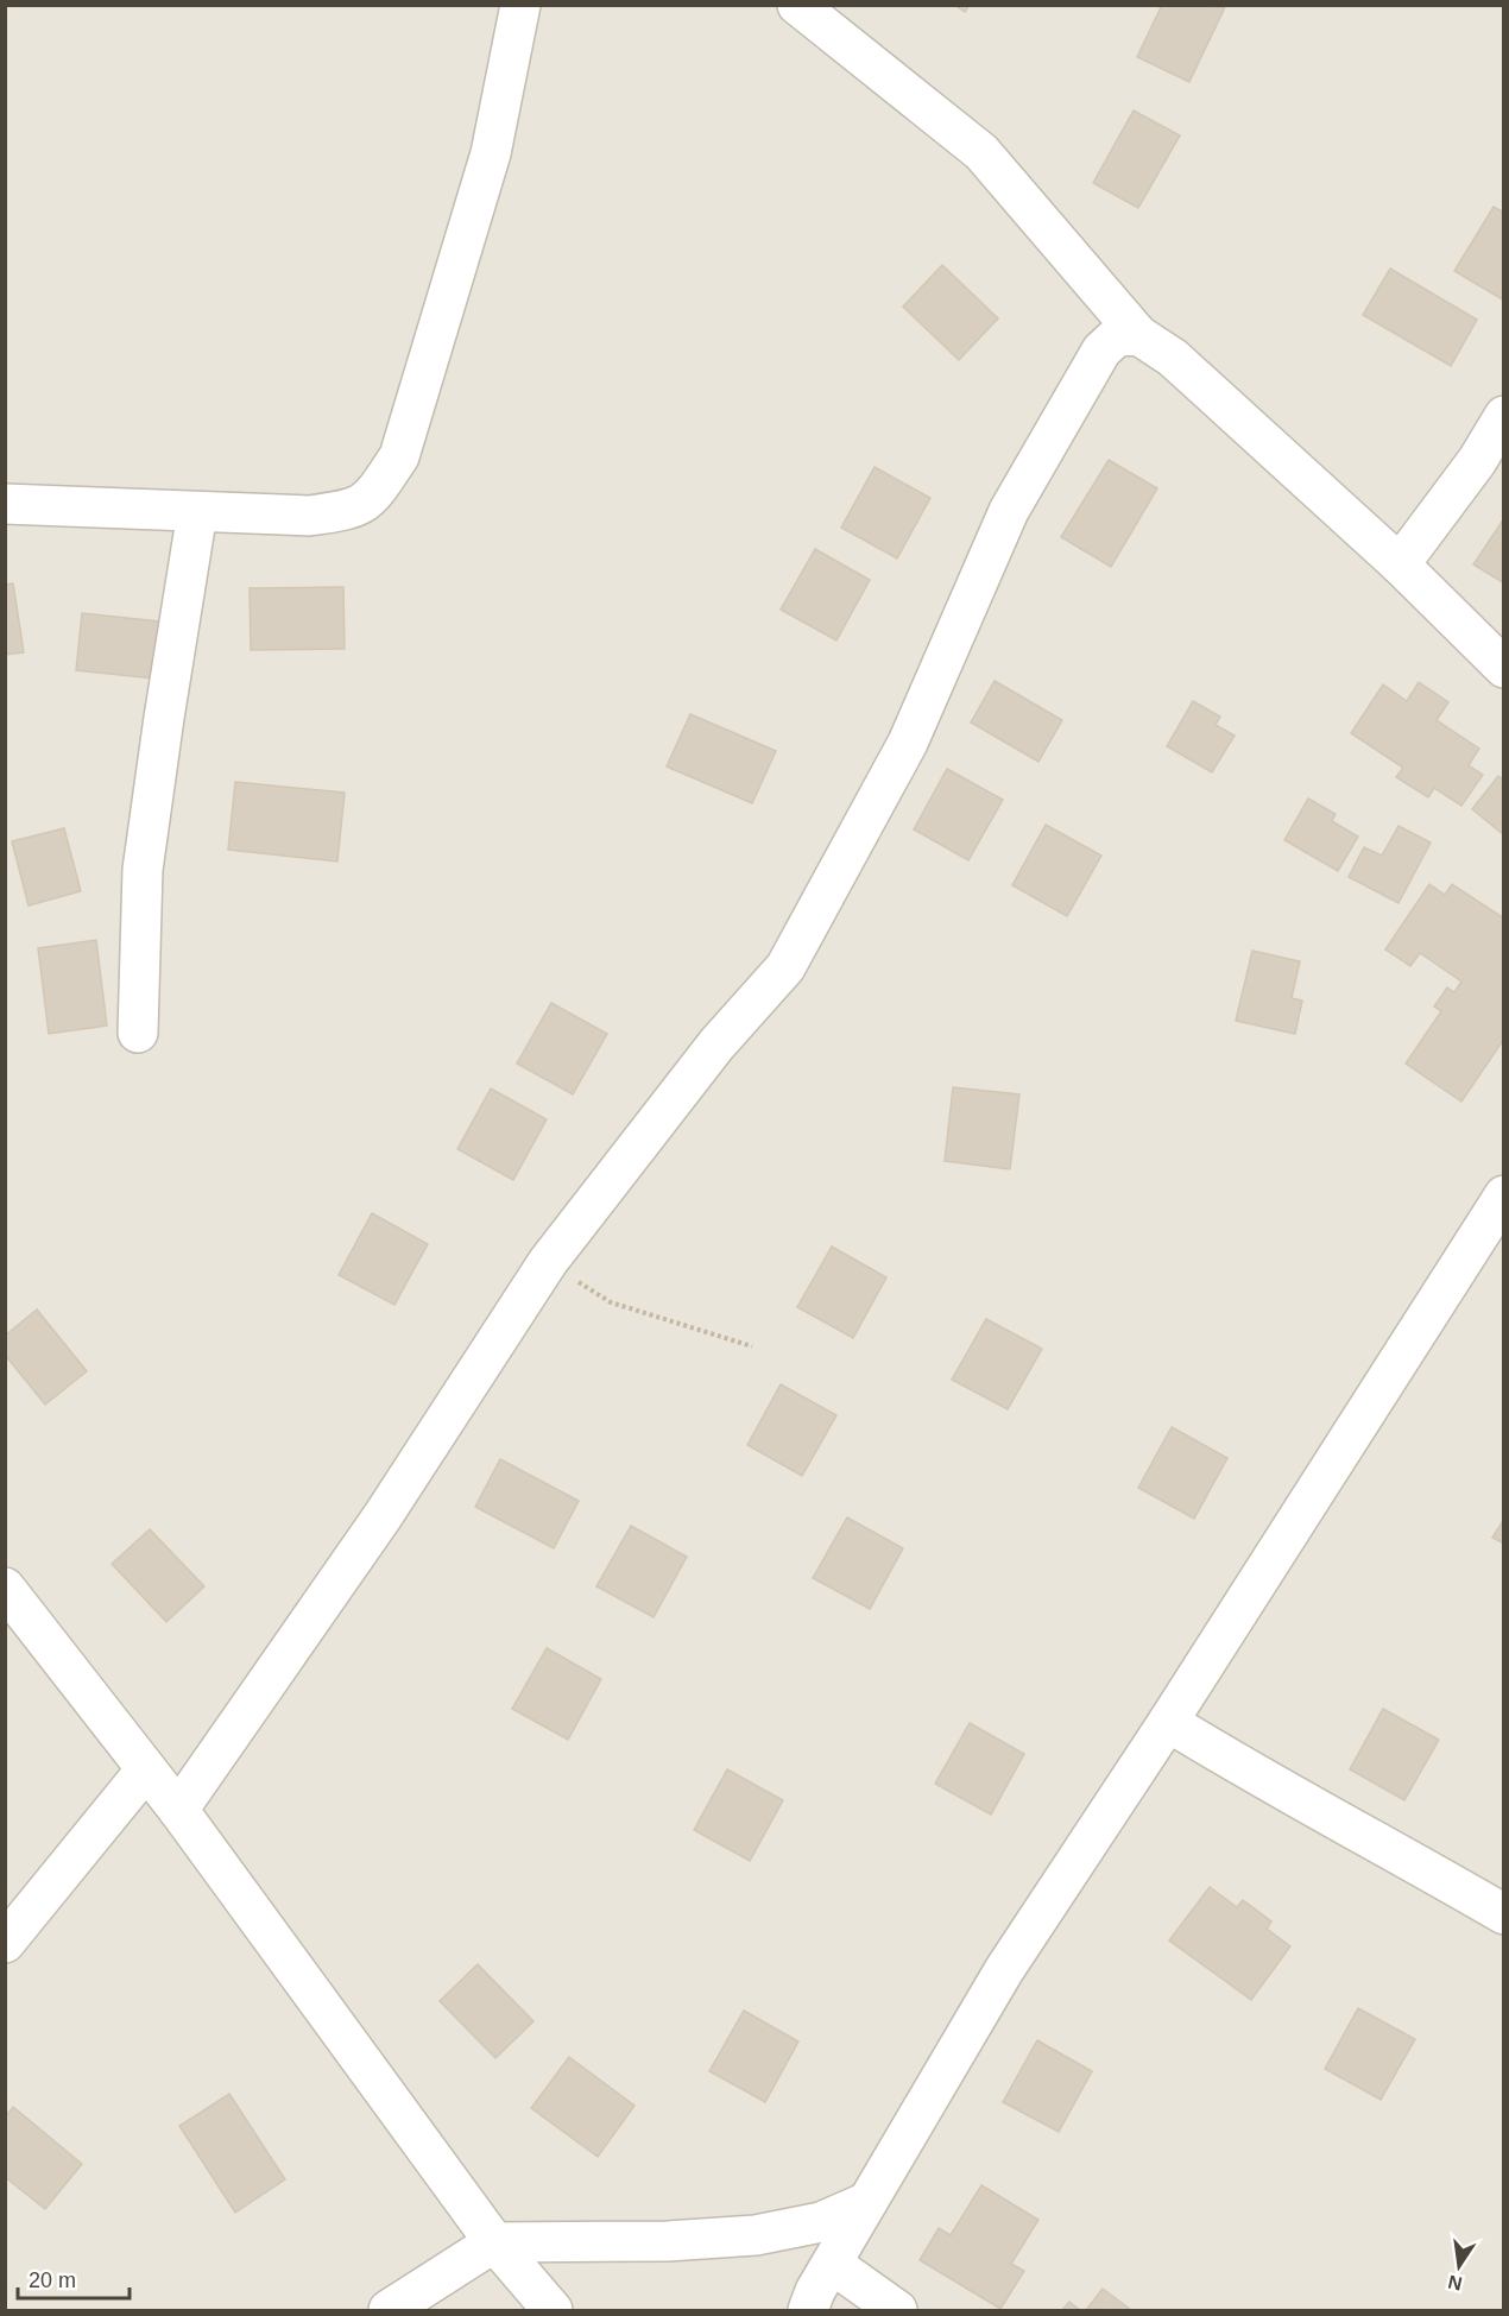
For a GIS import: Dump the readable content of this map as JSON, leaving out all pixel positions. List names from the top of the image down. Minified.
{"scale_bar":"20 m","north":"bottom"}
